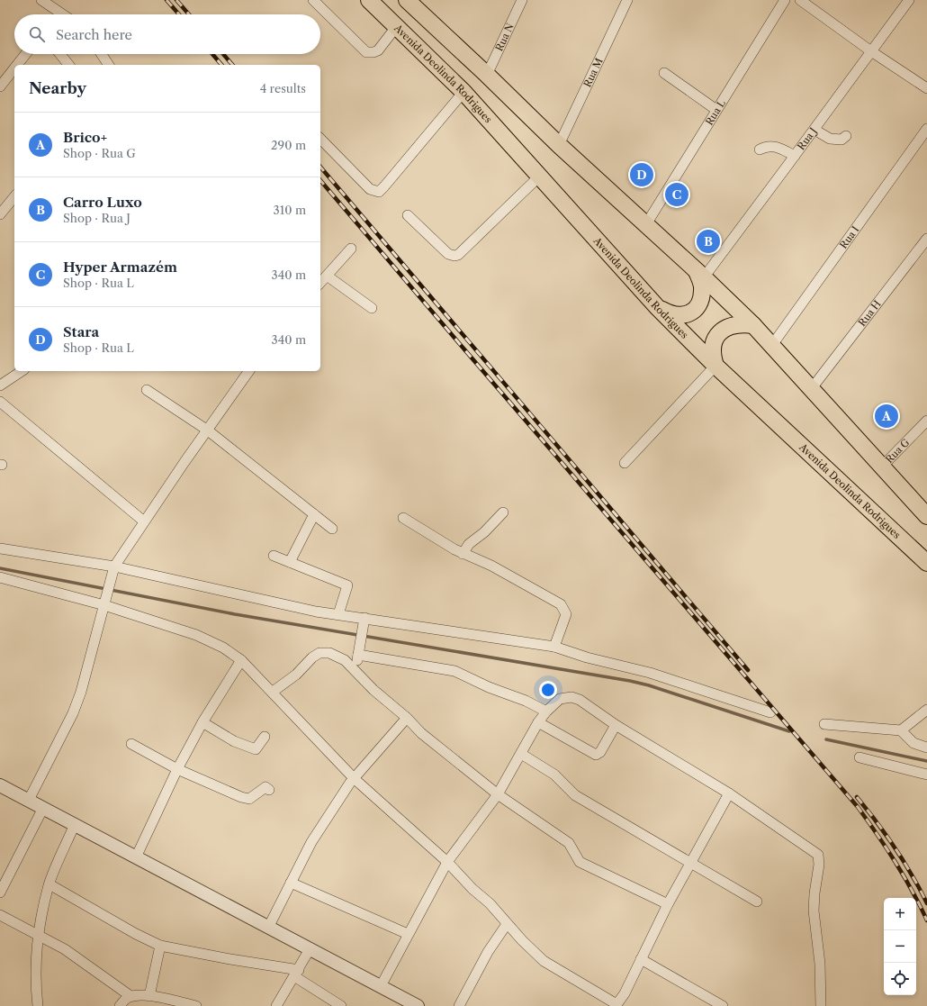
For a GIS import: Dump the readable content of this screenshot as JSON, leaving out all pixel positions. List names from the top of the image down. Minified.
{"streets":{"highway":["Avenida Deolinda Rodrigues"],"street":["Rua N","Rua M","Rua L","Rua J","Rua I","Rua H","Rua G"]},"page":{"search":"Search here","heading":["Nearby","4 results"],"list":[{"mark":"A","name":"Brico+","note":"Shop · Rua G","value":"290 m"},{"mark":"B","name":"Carro Luxo","note":"Shop · Rua J","value":"310 m"},{"mark":"C","name":"Hyper Armazém","note":"Shop · Rua L","value":"340 m"},{"mark":"D","name":"Stara","note":"Shop · Rua L","value":"340 m"}],"pins":["D","C","B","A"],"map_buttons":["+","−"]}}
